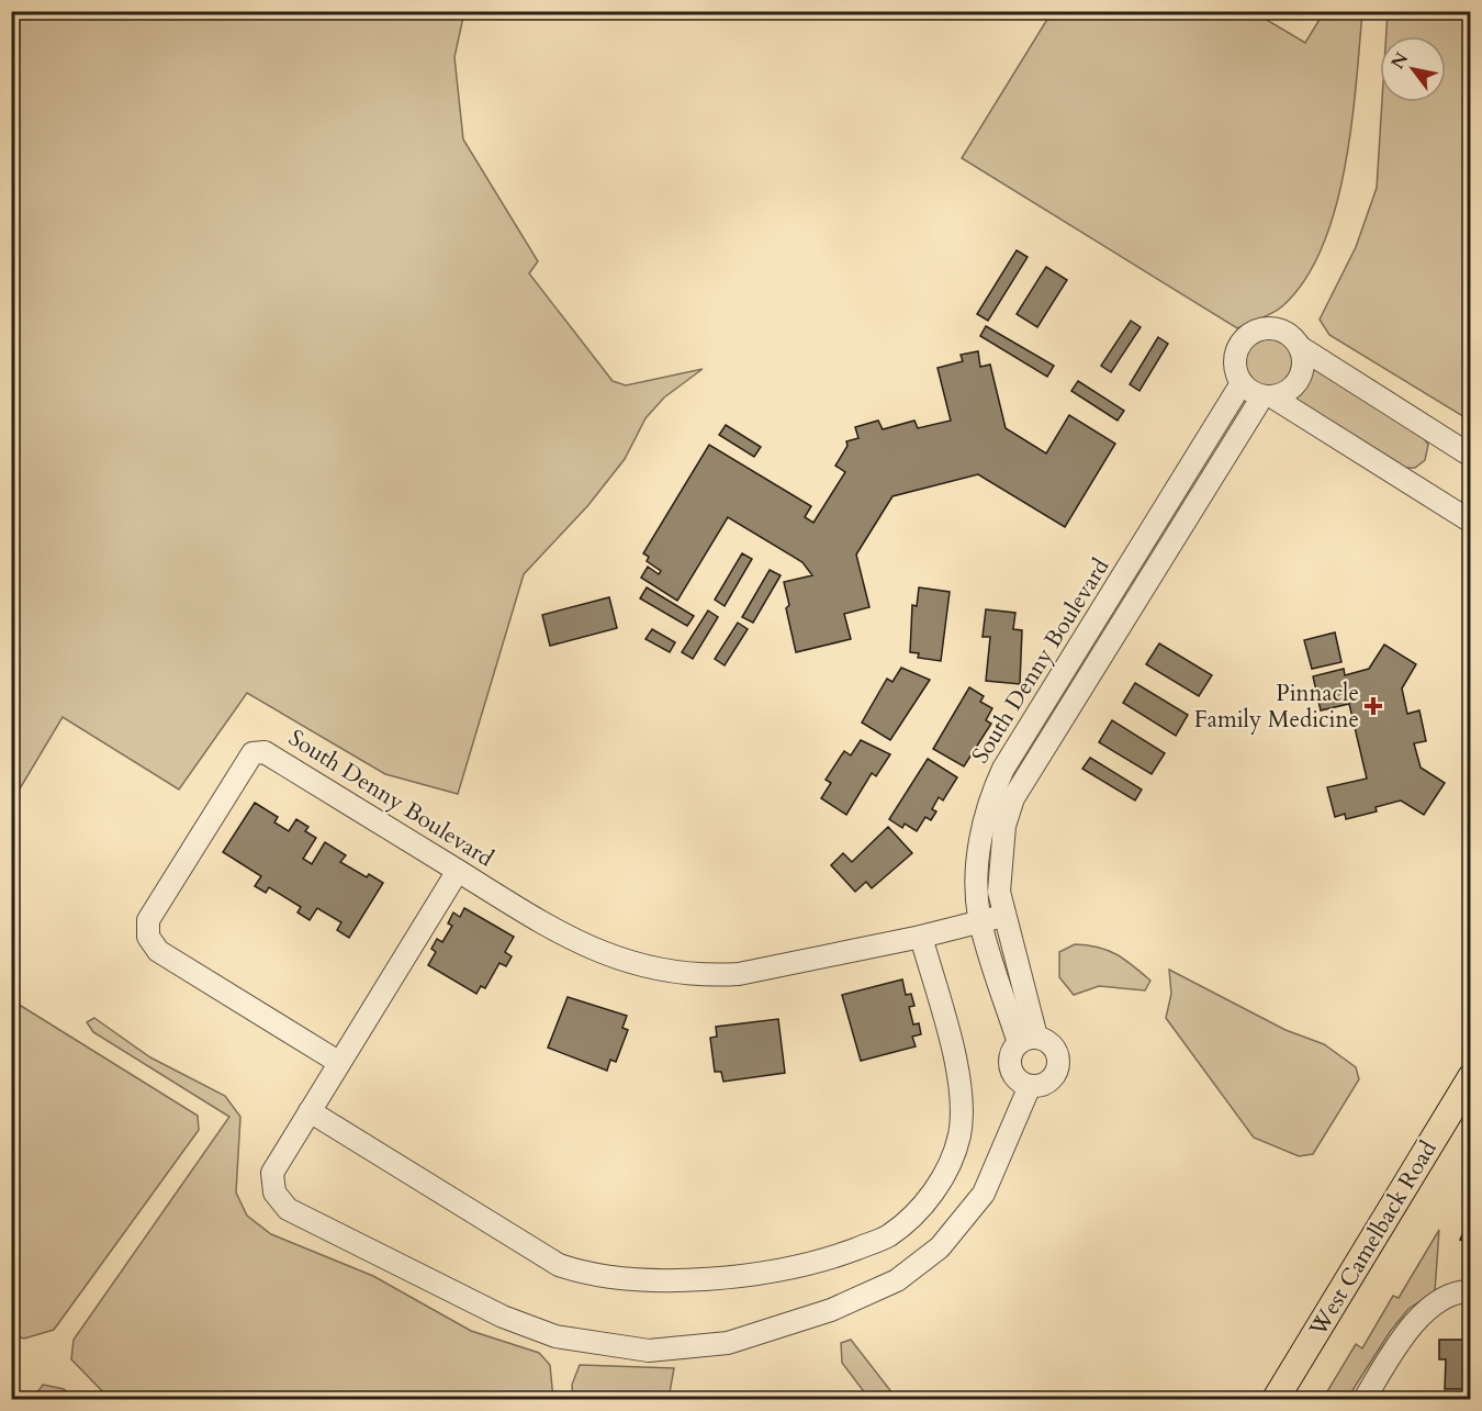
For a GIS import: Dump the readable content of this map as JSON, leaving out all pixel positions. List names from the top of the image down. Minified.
{"streets":{"main road":["West Camelback Road"],"street":["South Denny Boulevard"]},"places":{"health":["Pinnacle Family Medicine"]},"north":"top left"}
